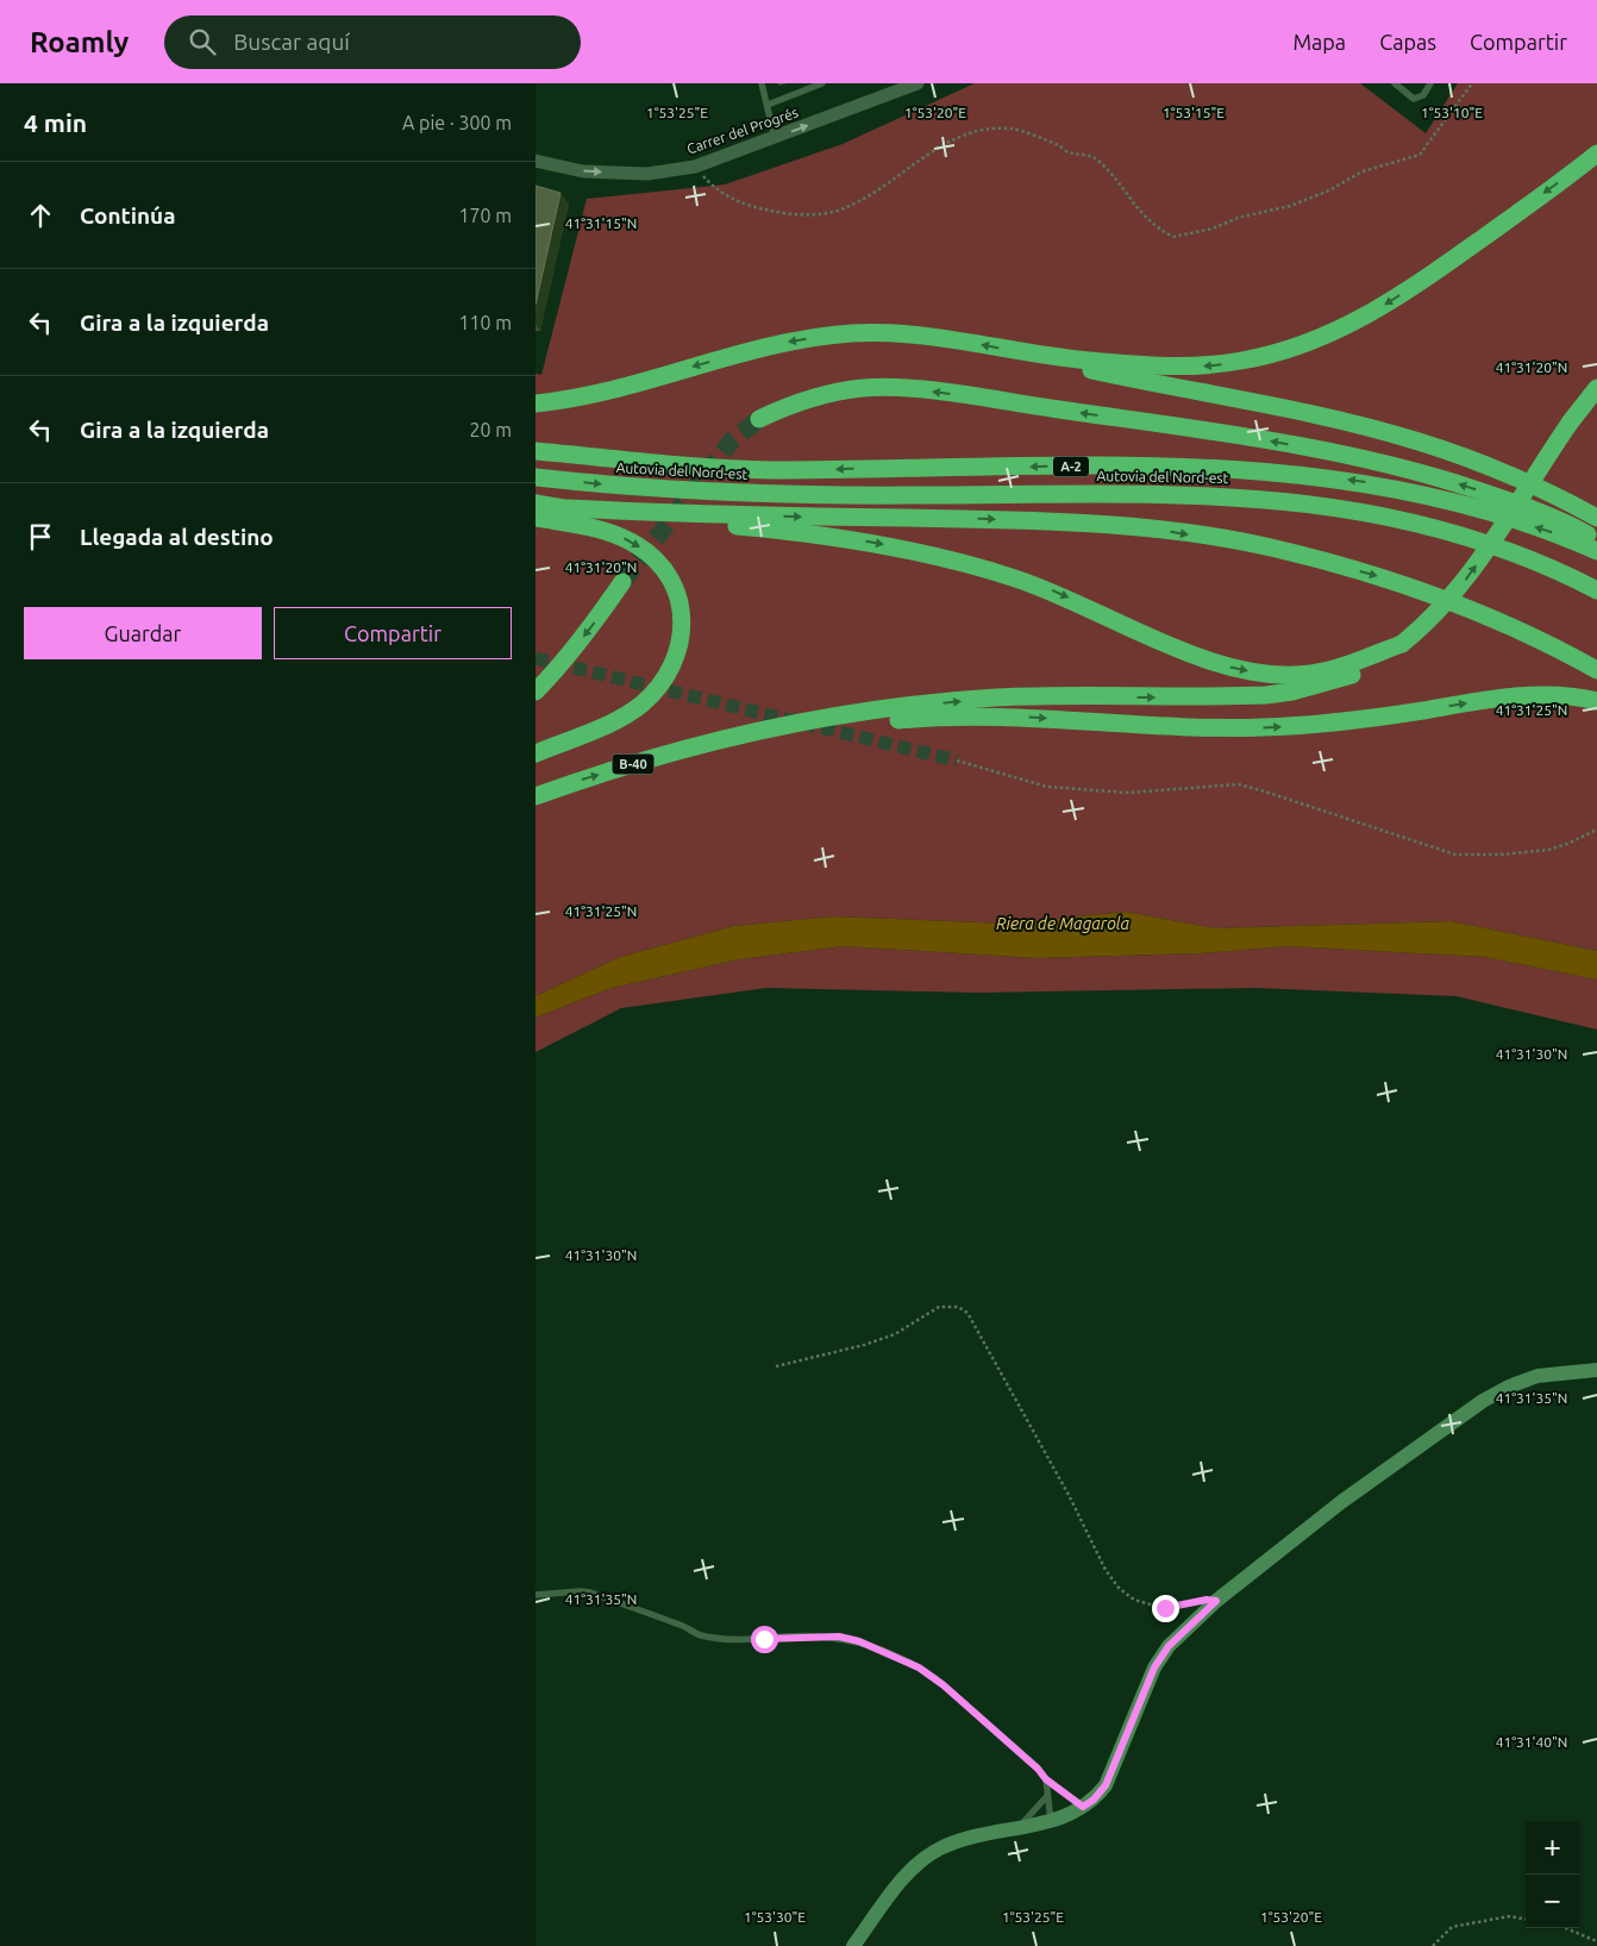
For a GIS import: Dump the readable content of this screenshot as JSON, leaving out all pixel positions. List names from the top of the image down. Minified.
{"streets":{"highway":["A-2","Autovia del Nord-est","B-40"],"street":["Carrer del Progrés"]},"one_way":["Carrer del Progrés"],"water":["Riera de Magarola"],"page":{"header":"Roamly","search":"Buscar aquí","nav":["Mapa","Capas","Compartir"],"heading":["4 min","A pie · 300 m"],"list":[["Continúa","170 m"],["Gira a la izquierda","110 m"],["Gira a la izquierda","20 m"],"Llegada al destino"],"buttons":["Guardar","Compartir"],"map_buttons":["+","−"]},"coordinates":["1°53'25\"E","1°53'20\"E","1°53'15\"E","1°53'10\"E","41°31'15\"N","41°31'20\"N","41°31'25\"N","41°31'30\"N","41°31'35\"N","41°31'40\"N","1°53'30\"E"]}
